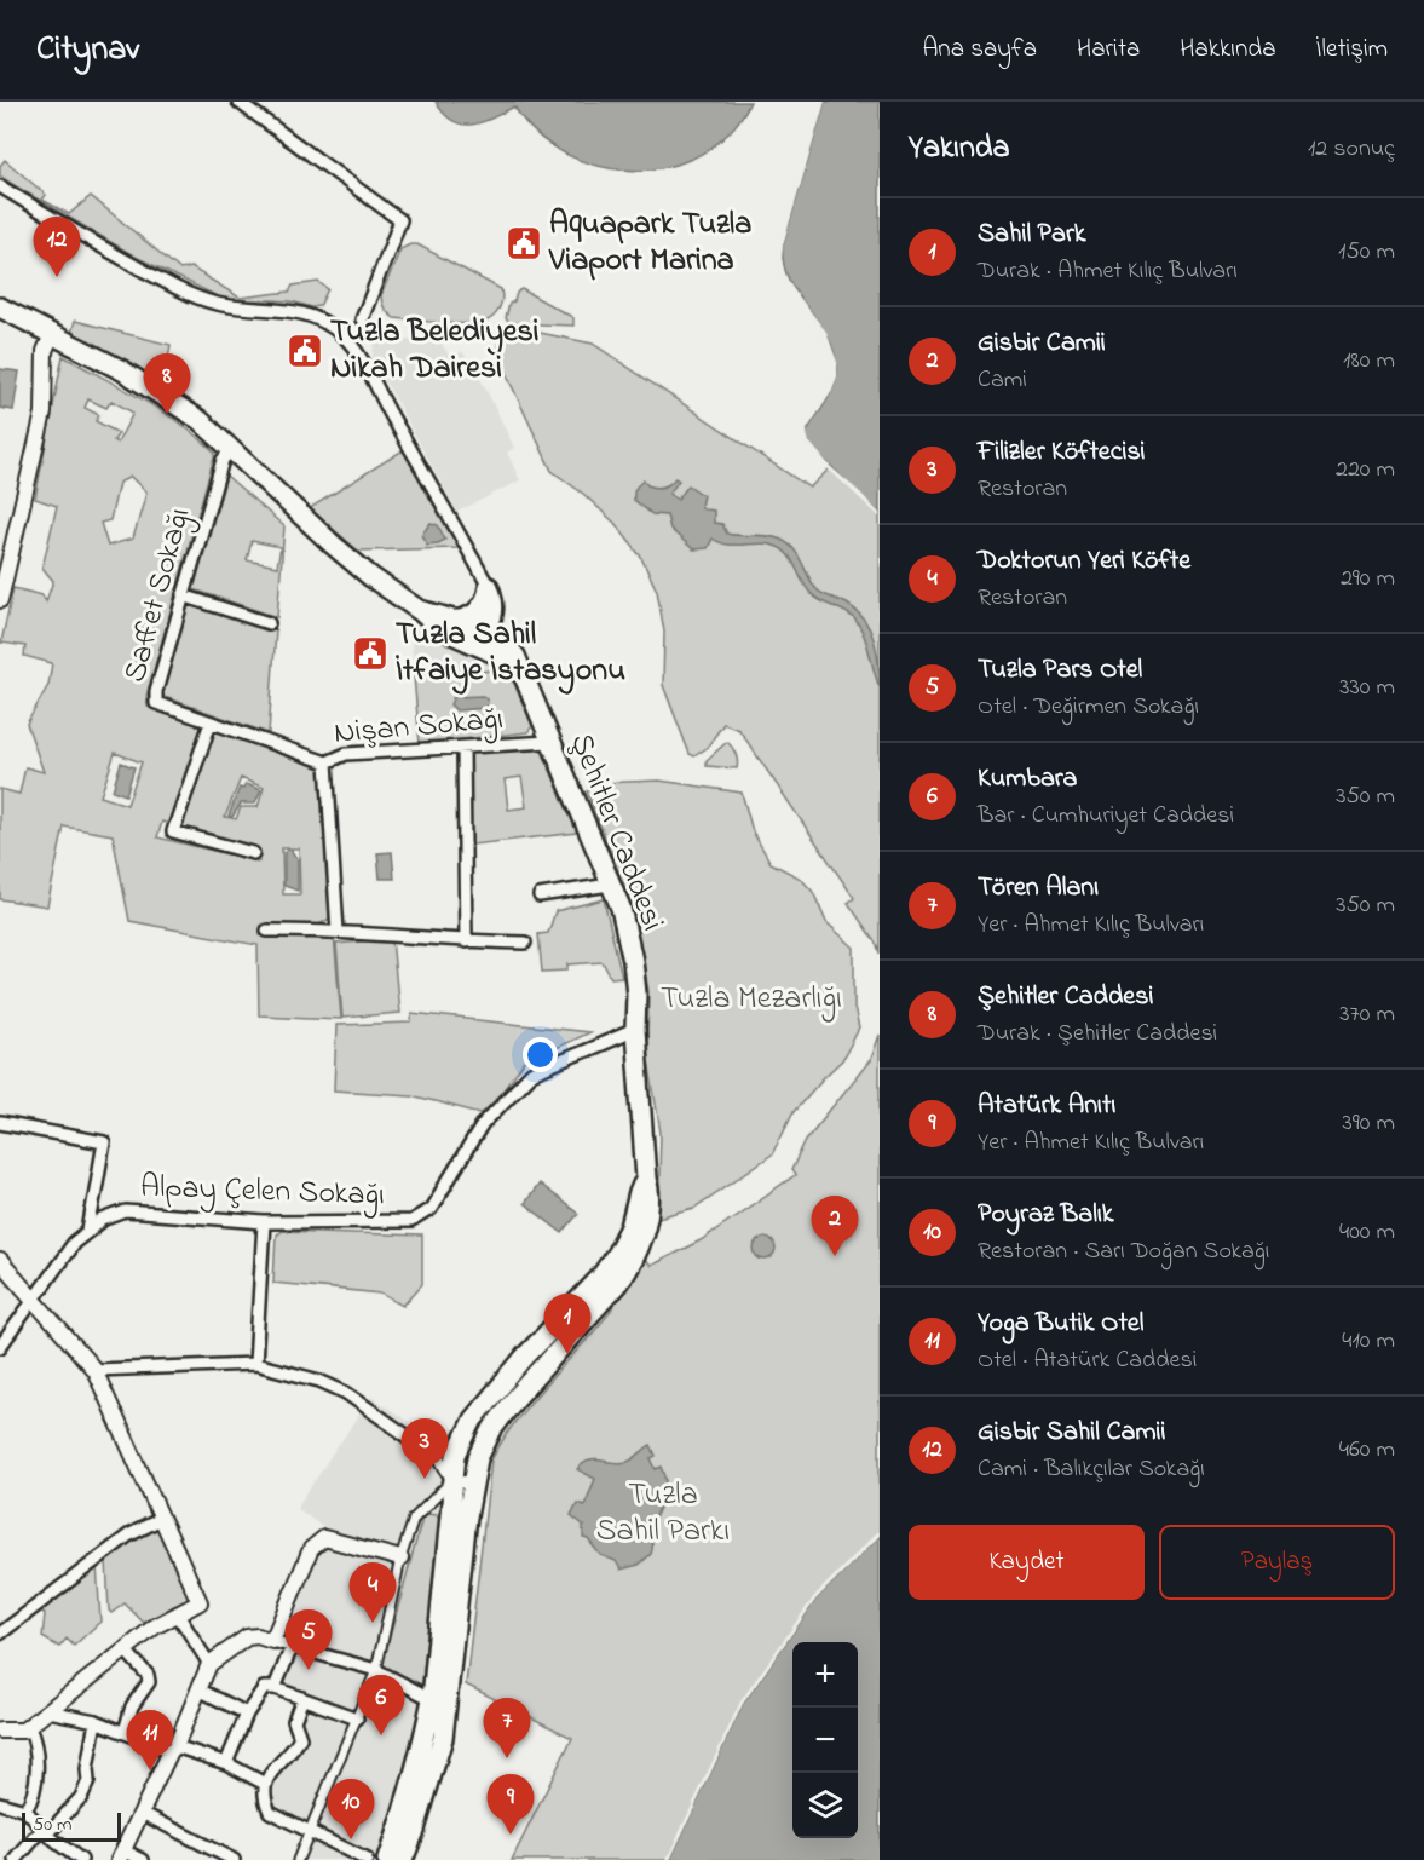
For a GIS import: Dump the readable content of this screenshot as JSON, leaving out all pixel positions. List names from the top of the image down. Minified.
{"streets":{"main road":["Şehitler Caddesi"],"street":["Saffet Sokağı","Nişan Sokağı","Alpay Çelen Sokağı"]},"crossings":[["Saffet Sokağı","Nişan Sokağı"],["Saffet Sokağı","Şehitler Caddesi"],["Nişan Sokağı","Şehitler Caddesi"],["Şehitler Caddesi","Alpay Çelen Sokağı"]],"parks":["Tuzla Mezarlığı","Tuzla Sahil Parkı"],"places":{"public building":["Aquapark Tuzla Viaport Marina","Tuzla Belediyesi Nikah Dairesi","Tuzla Sahil İtfaiye İstasyonu"]},"scale_bar":"50 m","page":{"header":"Citynav","nav":["Ana sayfa","Harita","Hakkında","İletişim"],"heading":["Yakında","12 sonuç"],"list":[{"mark":"1","name":"Sahil Park","note":"Durak · Ahmet Kılıç Bulvarı","value":"150 m"},{"mark":"2","name":"Gisbir Camii","note":"Cami","value":"180 m"},{"mark":"3","name":"Filizler Köftecisi","note":"Restoran","value":"220 m"},{"mark":"4","name":"Doktorun Yeri Köfte","note":"Restoran","value":"290 m"},{"mark":"5","name":"Tuzla Pars Otel","note":"Otel · Değirmen Sokağı","value":"330 m"},{"mark":"6","name":"Kumbara","note":"Bar · Cumhuriyet Caddesi","value":"350 m"},{"mark":"7","name":"Tören Alanı","note":"Yer · Ahmet Kılıç Bulvarı","value":"350 m"},{"mark":"8","name":"Şehitler Caddesi","note":"Durak · Şehitler Caddesi","value":"370 m"},{"mark":"9","name":"Atatürk Anıtı","note":"Yer · Ahmet Kılıç Bulvarı","value":"390 m"},{"mark":"10","name":"Poyraz Balık","note":"Restoran · Sarı Doğan Sokağı","value":"400 m"},{"mark":"11","name":"Yoga Butik Otel","note":"Otel · Atatürk Caddesi","value":"410 m"},{"mark":"12","name":"Gisbir Sahil Camii","note":"Cami · Balıkçılar Sokağı","value":"460 m"}],"pins":["12","8","2","1","3","4","5","6","7","11","9","10"],"buttons":["Kaydet","Paylaş"],"map_buttons":["+","−"],"scale":"50 m"}}
